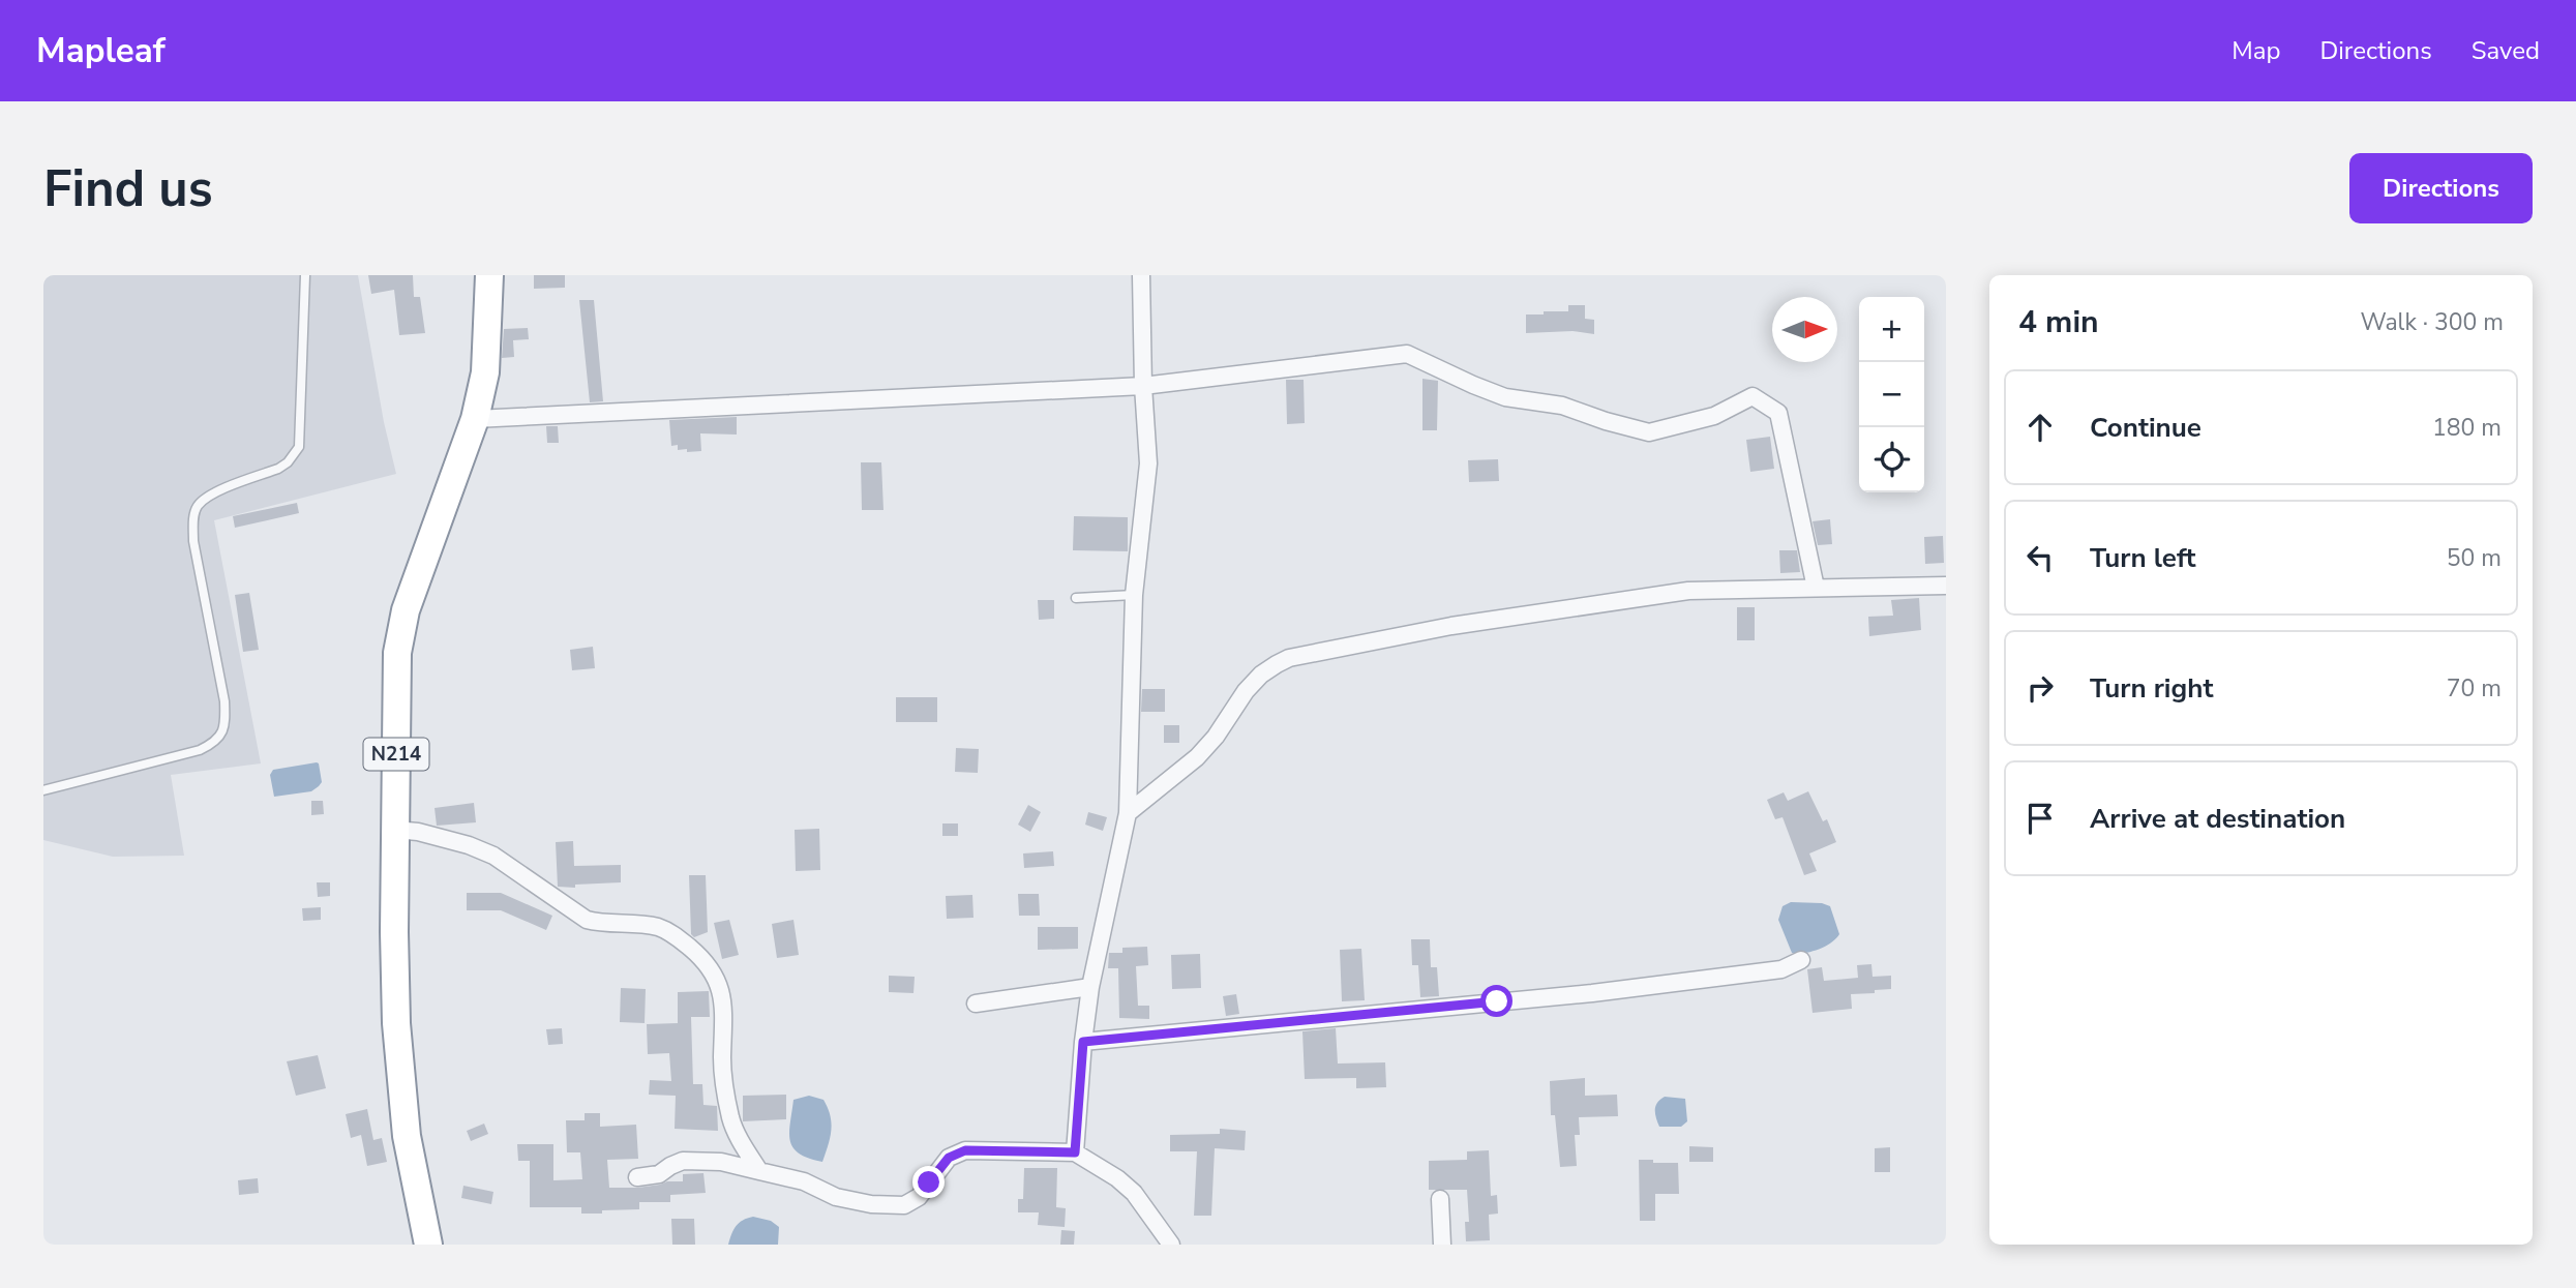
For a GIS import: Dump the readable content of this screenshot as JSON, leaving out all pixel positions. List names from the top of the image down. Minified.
{"streets":{"highway":["N214"]},"north":"right","page":{"header":"Mapleaf","nav":["Map","Directions","Saved"],"buttons":"Directions","title":"Find us","heading":["4 min","Walk · 300 m"],"map_buttons":["+","−"],"list":[["Continue","180 m"],["Turn left","50 m"],["Turn right","70 m"],"Arrive at destination"]}}
